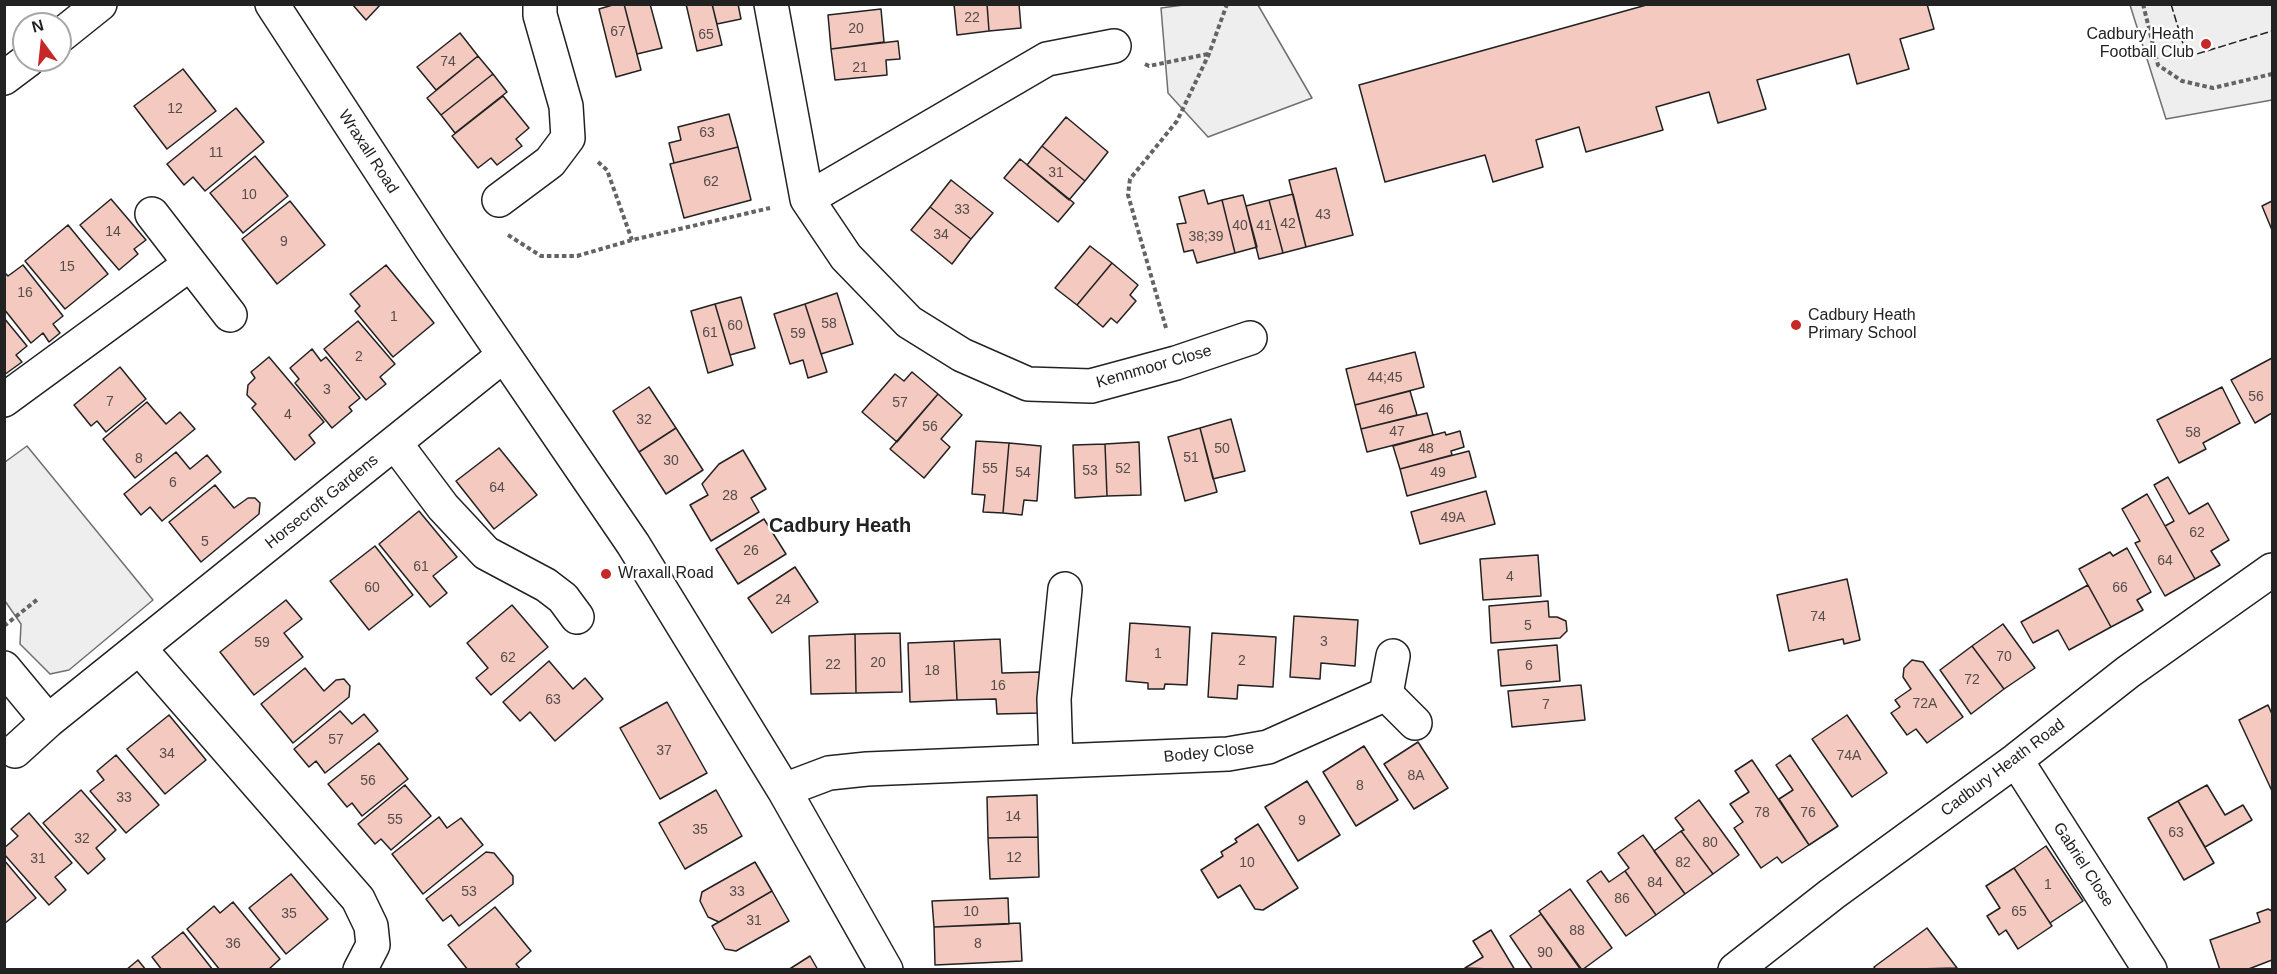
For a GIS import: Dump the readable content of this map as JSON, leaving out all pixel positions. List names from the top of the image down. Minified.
{"streets":{"street":["Wraxall Road","Kennmoor Close","Horsecroft Gardens","Bodey Close","Cadbury Heath Road","Gabriel Close"]},"crossings":[["Wraxall Road","Horsecroft Gardens"],["Wraxall Road","Bodey Close"],["Cadbury Heath Road","Gabriel Close"]],"districts":["Cadbury Heath"],"places":["Cadbury Heath Football Club","Cadbury Heath Primary School","Wraxall Road"],"house_numbers":["22","20","67","65","74","21","12","63","11","31","62","10","33","43","42","40","41","14","34","38;39","9","15","16","1","58","60","61","59","2","44;45","3","56","7","57","46","4","32","56","47","58","50","48","51","8","30","55","52","53","54","49","6","64","28","49A","62","5","26","64","61","4","60","66","24","74","5","3","59","1","70","62","2","20","22","6","18","72","16","63","72A","7","57","37","34","74A","8A","56","8","33","78","76","14","55","9","35","63","32","80","12","31","10","82","84","1","53","33","86","10","65","35","31","88","36","8","90"],"north":"top"}
